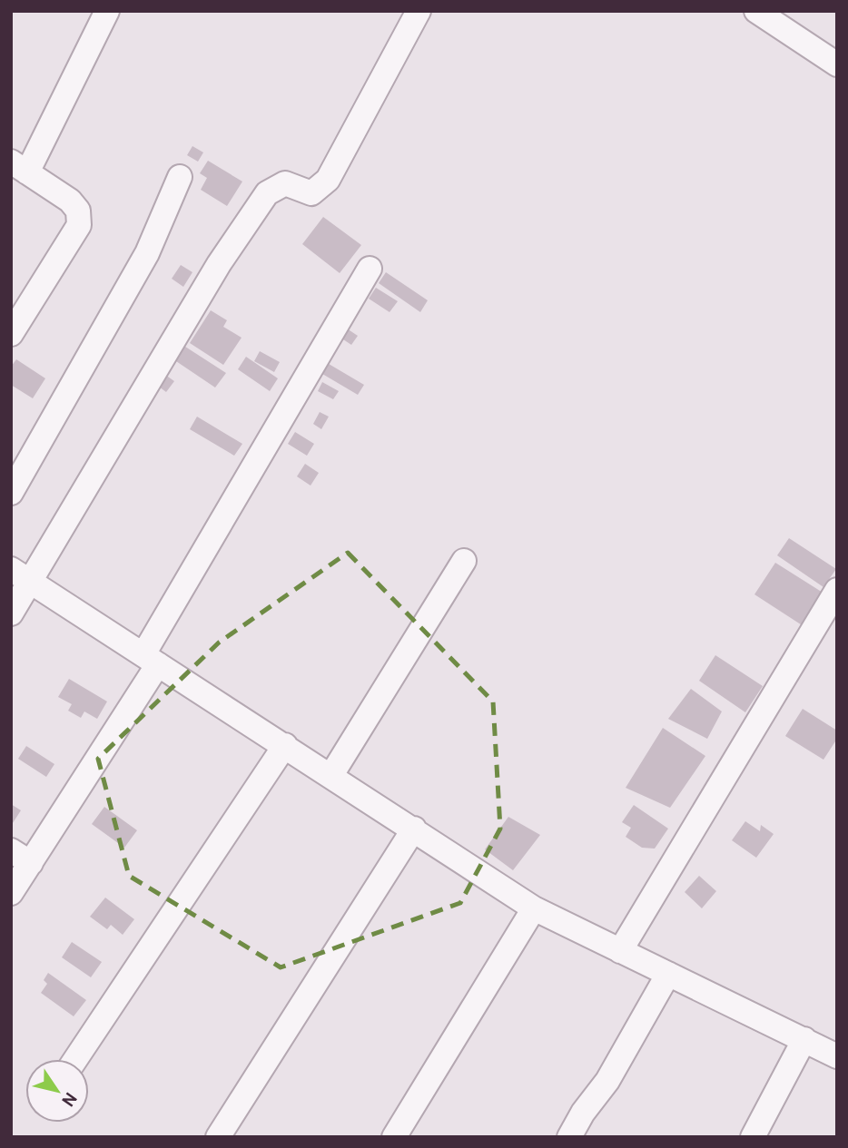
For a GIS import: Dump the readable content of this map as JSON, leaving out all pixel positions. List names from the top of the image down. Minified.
{"north":"bottom right"}
